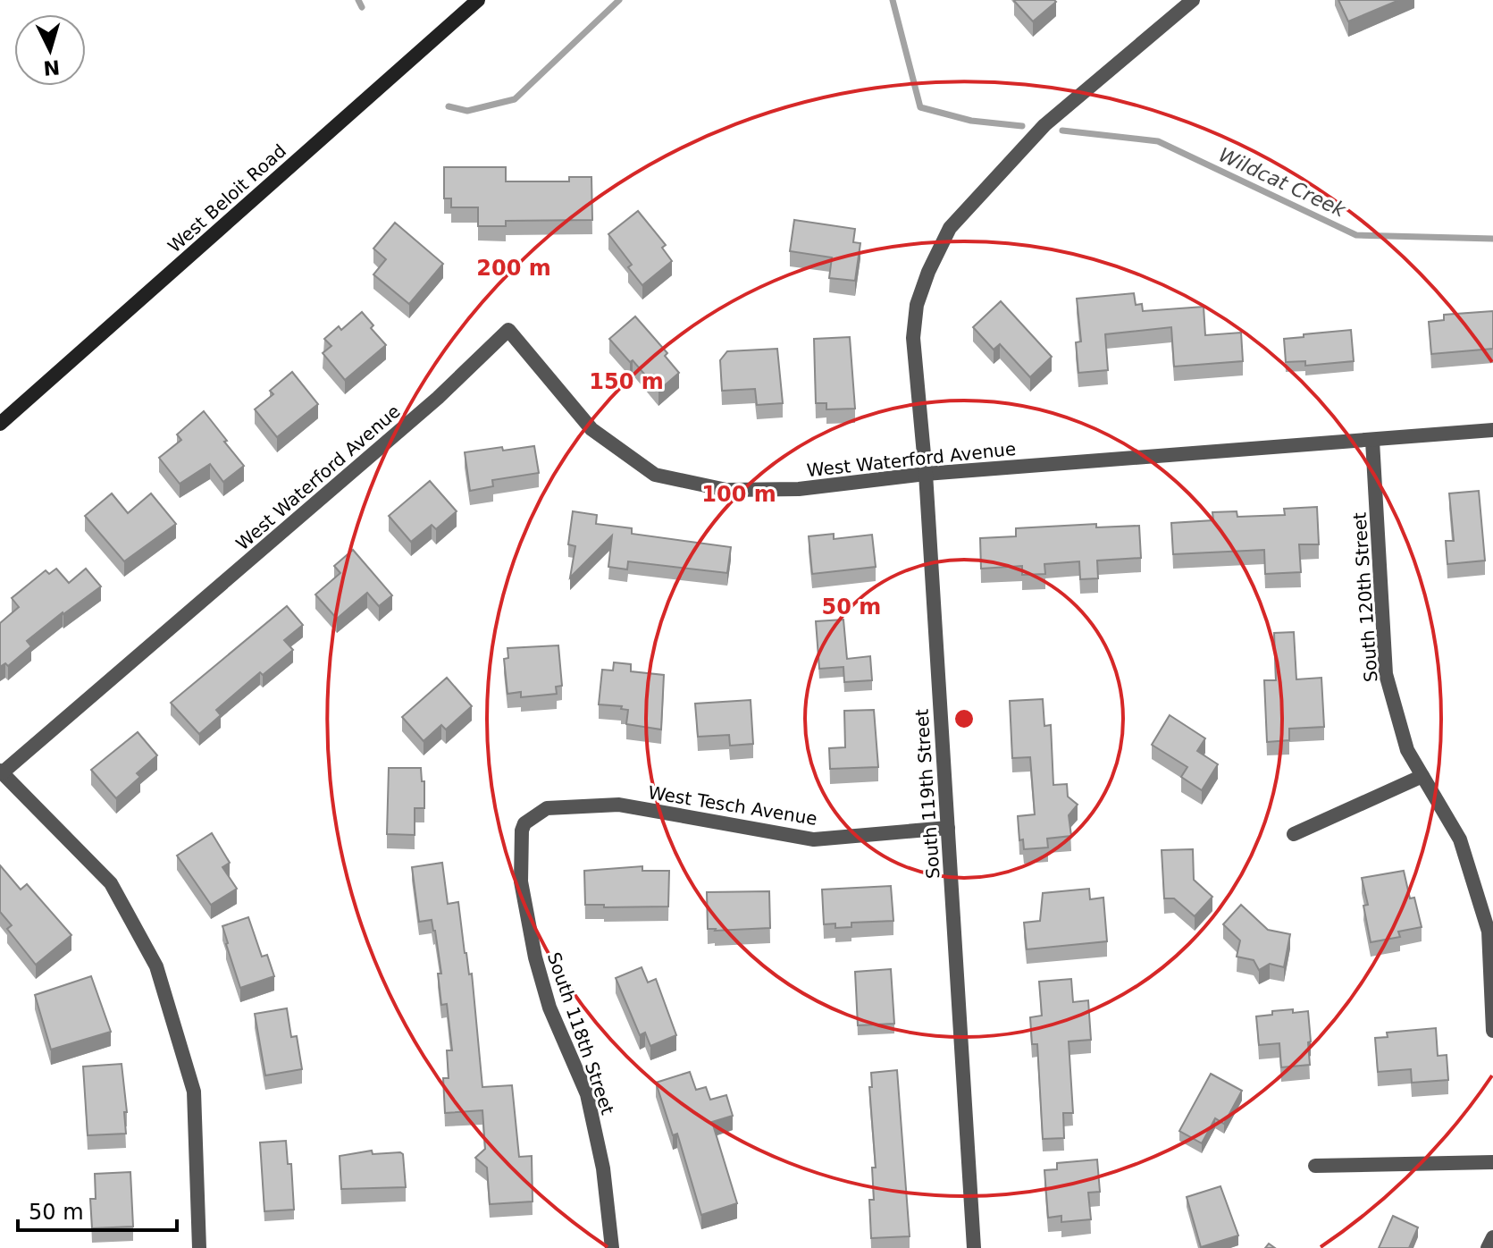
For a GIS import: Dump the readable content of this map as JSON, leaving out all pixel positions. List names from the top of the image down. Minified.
{"streets":{"main road":["West Beloit Road"],"street":["West Waterford Avenue","South 120th Street","South 119th Street","West Tesch Avenue","South 118th Street"]},"crossings":[["West Waterford Avenue","South 120th Street"],["West Waterford Avenue","South 119th Street"],["South 119th Street","West Tesch Avenue"],["West Tesch Avenue","South 118th Street"]],"water":["Wildcat Creek"],"scale_bar":"50 m","north":"bottom","rings":["200 m","150 m","100 m","50 m"]}
